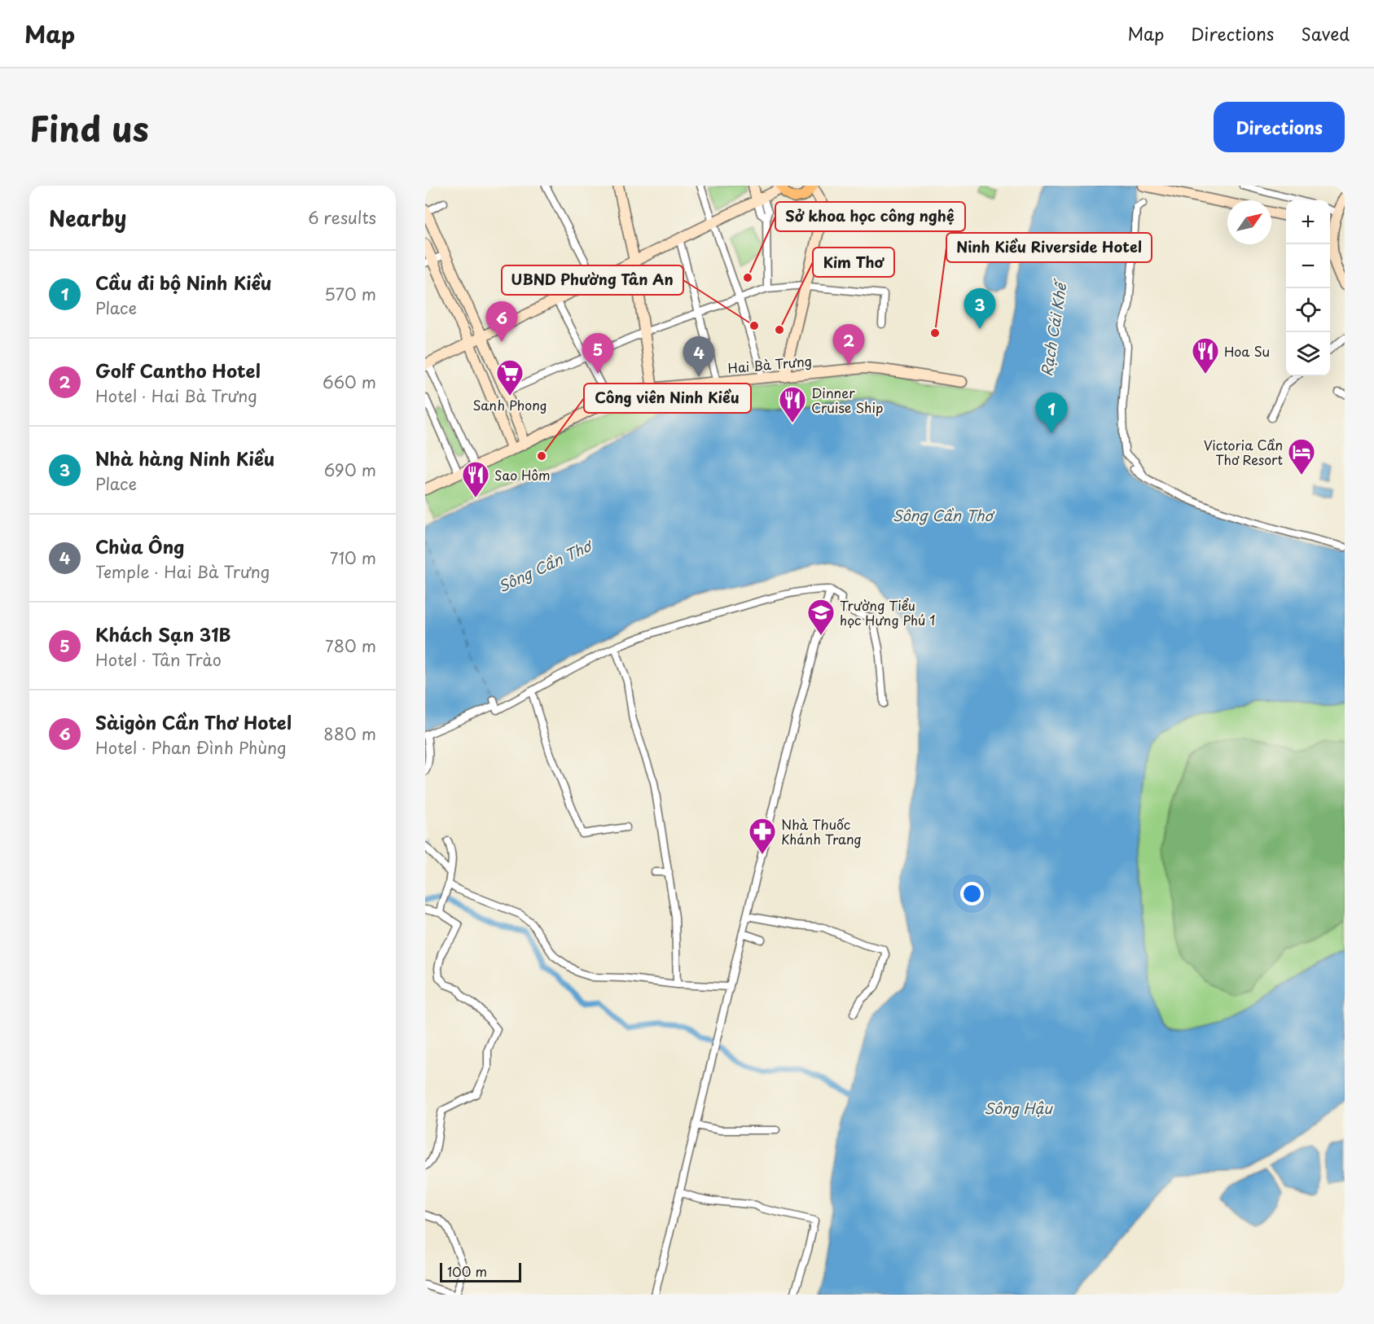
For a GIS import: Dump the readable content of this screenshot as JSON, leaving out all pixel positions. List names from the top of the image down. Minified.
{"streets":{"street":["Hai Bà Trưng"]},"water":["Rạch Cái Khế","Sông Cần Thơ","Sông Hậu"],"places":{"other":["Sở khoa học công nghệ","UBND Phường Tân An","Kim Thơ","Ninh Kiều Riverside Hotel","Công viên Ninh Kiều"],"restaurant":["Hoa Su","Dinner Cruise Ship","Sao Hôm"],"supermarket":["Sanh Phong"],"hotel":["Victoria Cần Thơ Resort"],"school or university":["Trường Tiểu học Hưng Phú 1"],"pharmacy":["Nhà Thuốc Khánh Trang"]},"scale_bar":"100 m","north":"top right","page":{"header":"Map","nav":["Map","Directions","Saved"],"title":"Find us","buttons":"Directions","heading":["Nearby","6 results"],"map_buttons":["+","−"],"list":[{"mark":"1","name":"Cầu đi bộ Ninh Kiều","note":"Place","value":"570 m"},{"mark":"2","name":"Golf Cantho Hotel","note":"Hotel · Hai Bà Trưng","value":"660 m"},{"mark":"3","name":"Nhà hàng Ninh Kiều","note":"Place","value":"690 m"},{"mark":"4","name":"Chùa Ông","note":"Temple · Hai Bà Trưng","value":"710 m"},{"mark":"5","name":"Khách Sạn 31B","note":"Hotel · Tân Trào","value":"780 m"},{"mark":"6","name":"Sàigòn Cần Thơ Hotel","note":"Hotel · Phan Đình Phùng","value":"880 m"}],"pins":["3","6","2","5","4","1"],"scale":"100 m"}}
